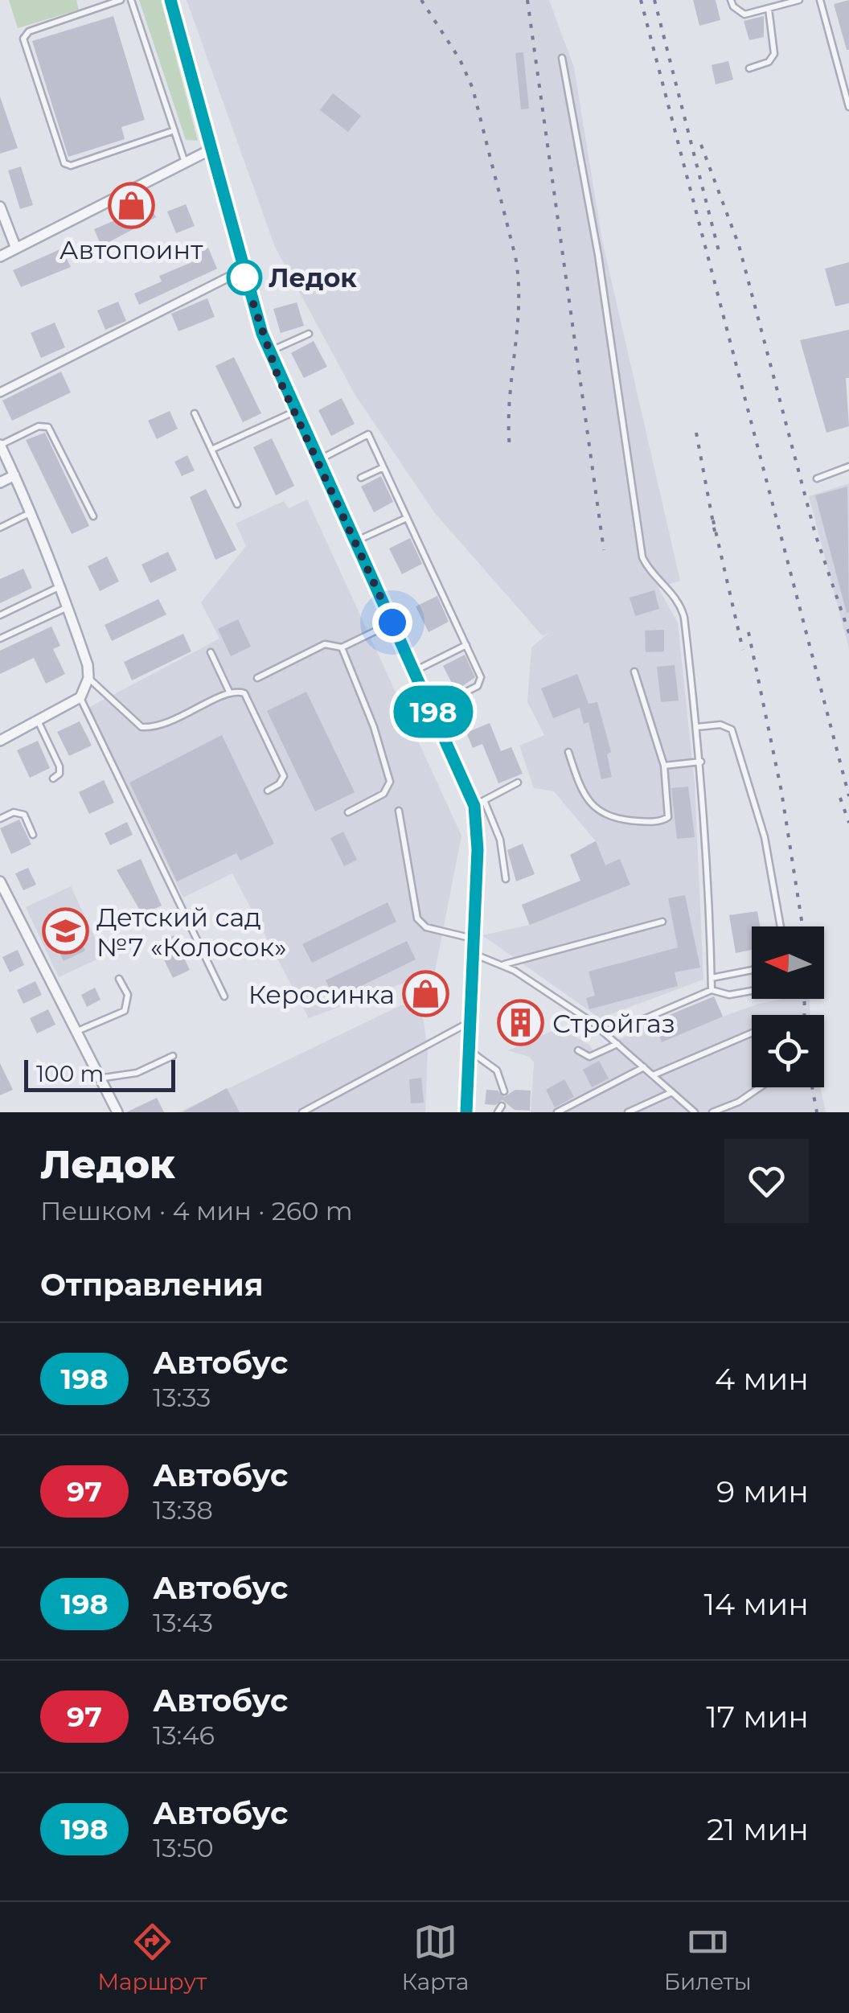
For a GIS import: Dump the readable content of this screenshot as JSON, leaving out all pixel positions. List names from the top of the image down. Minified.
{"places":{"shop":["Автопоинт","Керосинка"],"other":["Ледок"],"school or university":["Детский сад №7 «Колосок»"],"building":["Стройгаз"]},"lines":["bus line 198"],"scale_bar":"100 m","north":"left","page":{"on_map":"198","scale":"100 m","heading":[["Ледок","Пешком · 4 мин · 260 m"],"Отправления"],"list":[{"mark":"198","name":"Автобус","note":"13:33","value":"4 мин"},{"mark":"97","name":"Автобус","note":"13:38","value":"9 мин"},{"mark":"198","name":"Автобус","note":"13:43","value":"14 мин"},{"mark":"97","name":"Автобус","note":"13:46","value":"17 мин"},{"mark":"198","name":"Автобус","note":"13:50","value":"21 мин"}],"tabs":["Маршрут","Карта","Билеты"]}}
